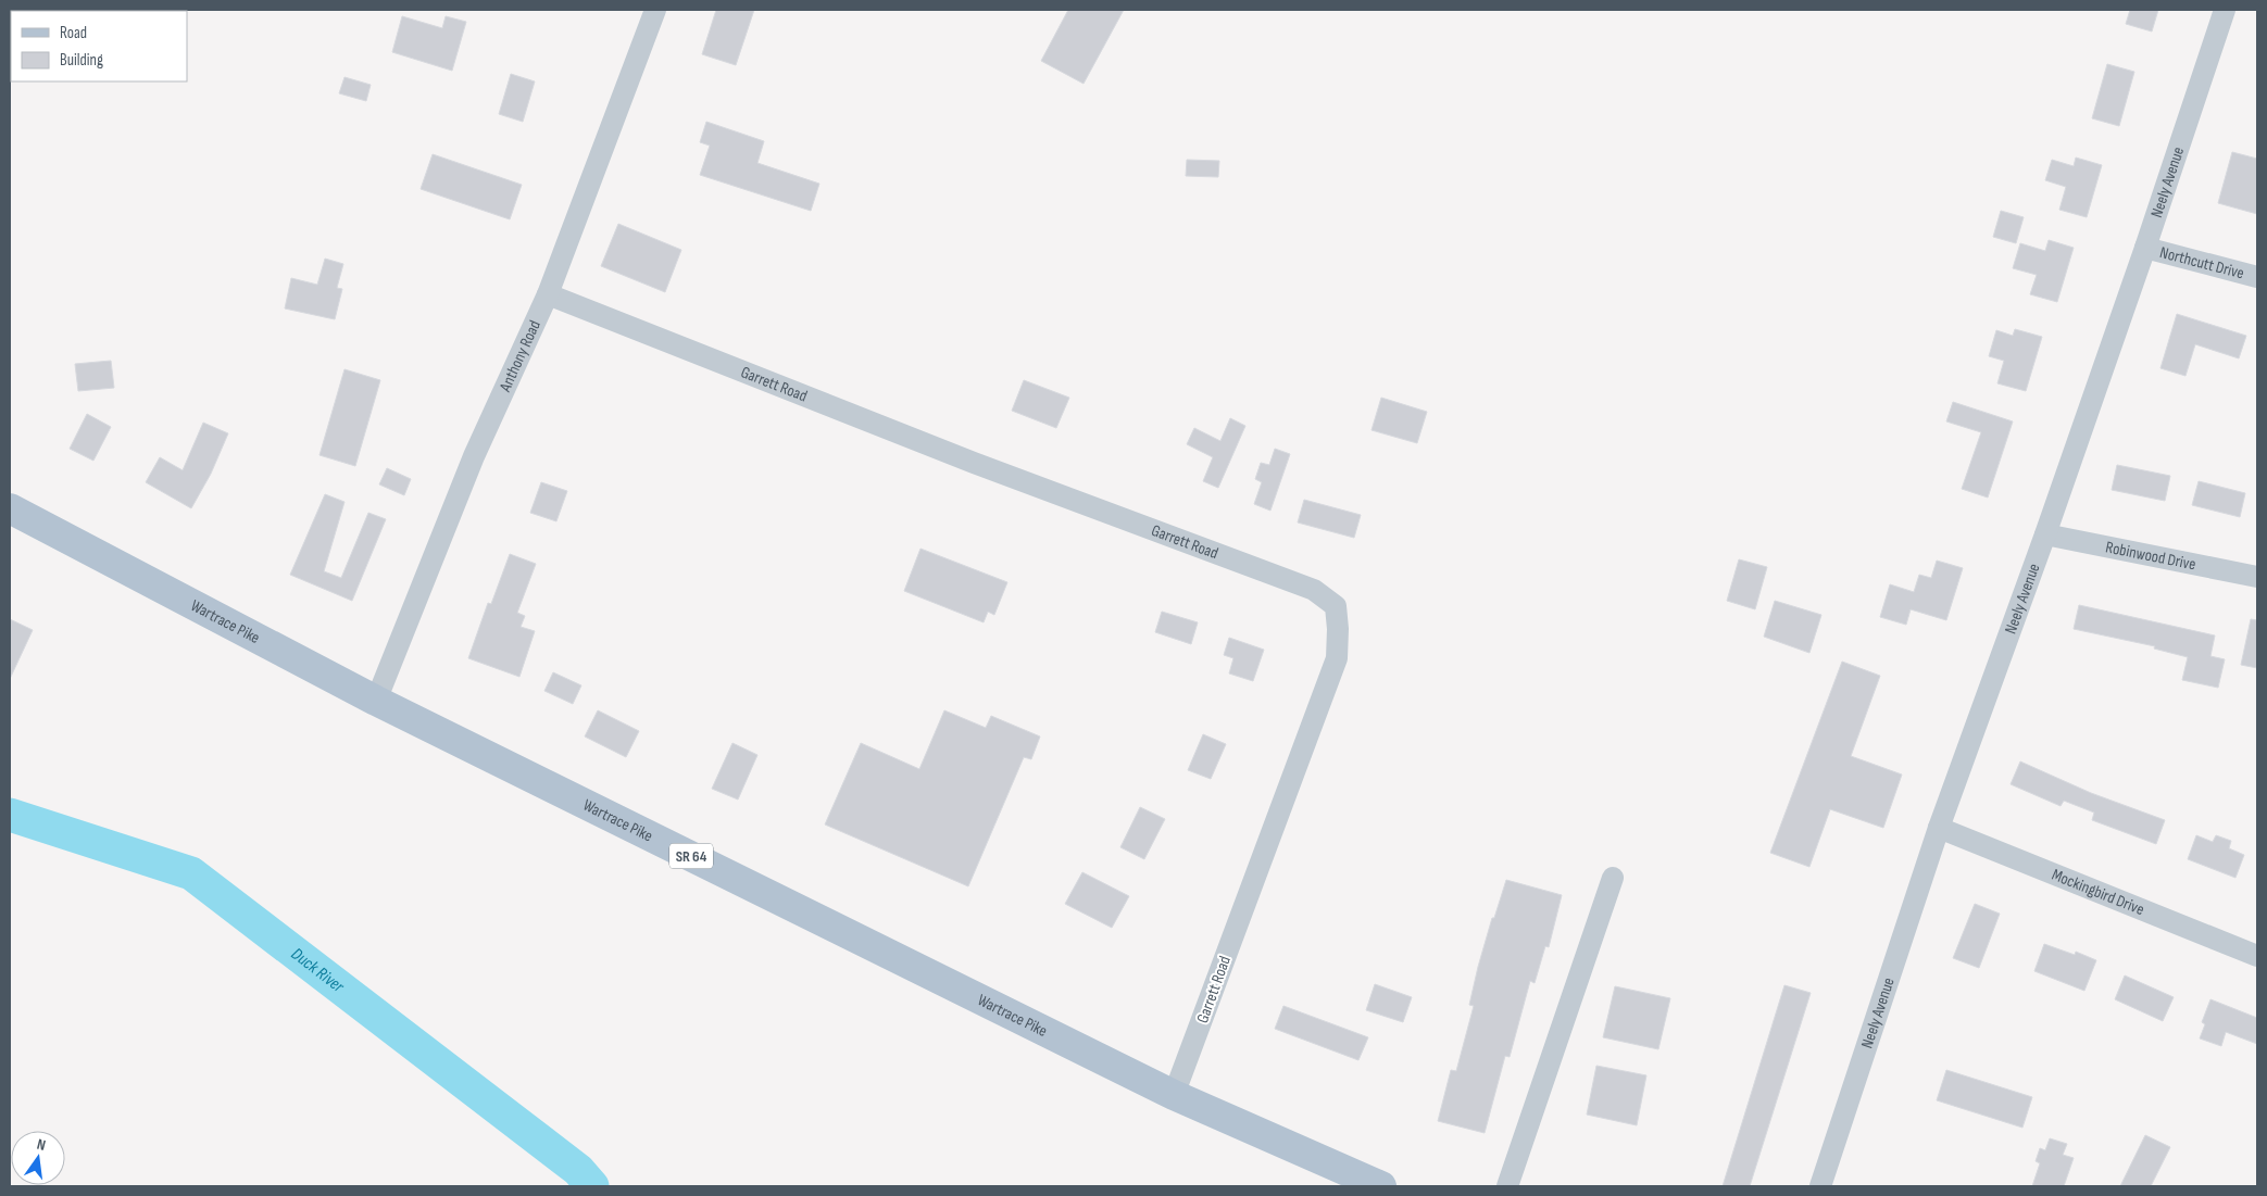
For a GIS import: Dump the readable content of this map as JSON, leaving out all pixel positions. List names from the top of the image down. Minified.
{"streets":{"main road":["Wartrace Pike","SR 64"],"street":["Neely Avenue","Northcutt Drive","Anthony Road","Garrett Road","Robinwood Drive","Mockingbird Drive"]},"crossings":[["Neely Avenue","Northcutt Drive"],["Neely Avenue","Robinwood Drive"],["Neely Avenue","Mockingbird Drive"],["Anthony Road","Garrett Road"],["Anthony Road","Wartrace Pike"],["Garrett Road","Wartrace Pike"]],"water":["Duck River"],"legend":["Road","Building"],"north":"top"}
